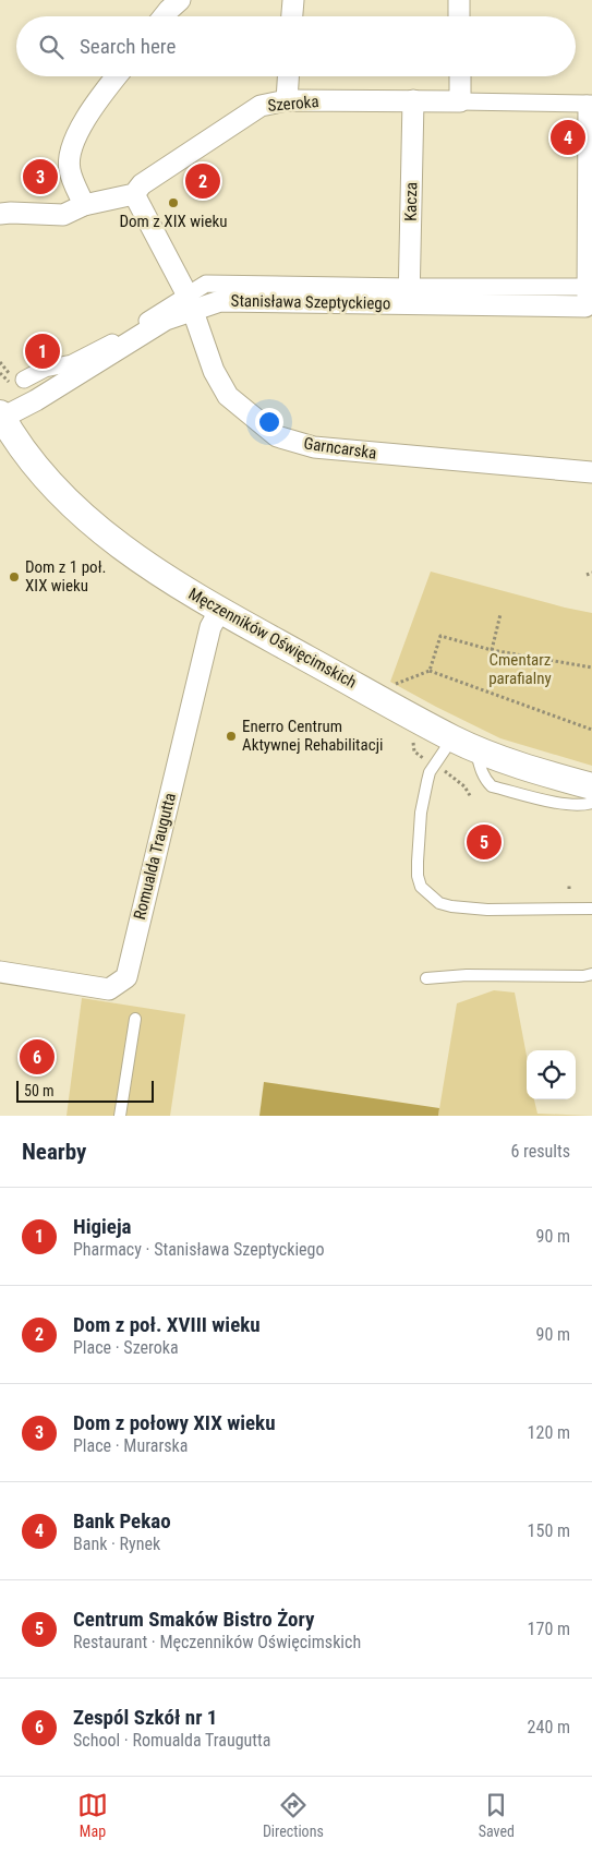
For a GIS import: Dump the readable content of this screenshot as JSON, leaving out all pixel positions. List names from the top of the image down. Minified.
{"streets":{"street":["Szeroka","Kacza","Stanisława Szeptyckiego","Garncarska","Męczenników Oświęcimskich","Romualda Traugutta"]},"crossings":[["Szeroka","Kacza"],["Szeroka","Garncarska"],["Kacza","Stanisława Szeptyckiego"],["Stanisława Szeptyckiego","Garncarska"],["Stanisława Szeptyckiego","Męczenników Oświęcimskich"],["Męczenników Oświęcimskich","Romualda Traugutta"]],"parks":["Cmentarz parafialny"],"places":["Dom z XIX wieku","Dom z 1 poł. XIX wieku","Enerro Centrum Aktywnej Rehabilitacji"],"scale_bar":"50 m","page":{"search":"Search here","pins":["4","3","2","1","5","6"],"scale":"50 m","heading":["Nearby","6 results"],"list":[{"mark":"1","name":"Higieja","note":"Pharmacy · Stanisława Szeptyckiego","value":"90 m"},{"mark":"2","name":"Dom z poł. XVIII wieku","note":"Place · Szeroka","value":"90 m"},{"mark":"3","name":"Dom z połowy XIX wieku","note":"Place · Murarska","value":"120 m"},{"mark":"4","name":"Bank Pekao","note":"Bank · Rynek","value":"150 m"},{"mark":"5","name":"Centrum Smaków Bistro Żory","note":"Restaurant · Męczenników Oświęcimskich","value":"170 m"},{"mark":"6","name":"Zespól Szkół nr 1","note":"School · Romualda Traugutta","value":"240 m"}],"nav":["Map","Directions","Saved"]}}
